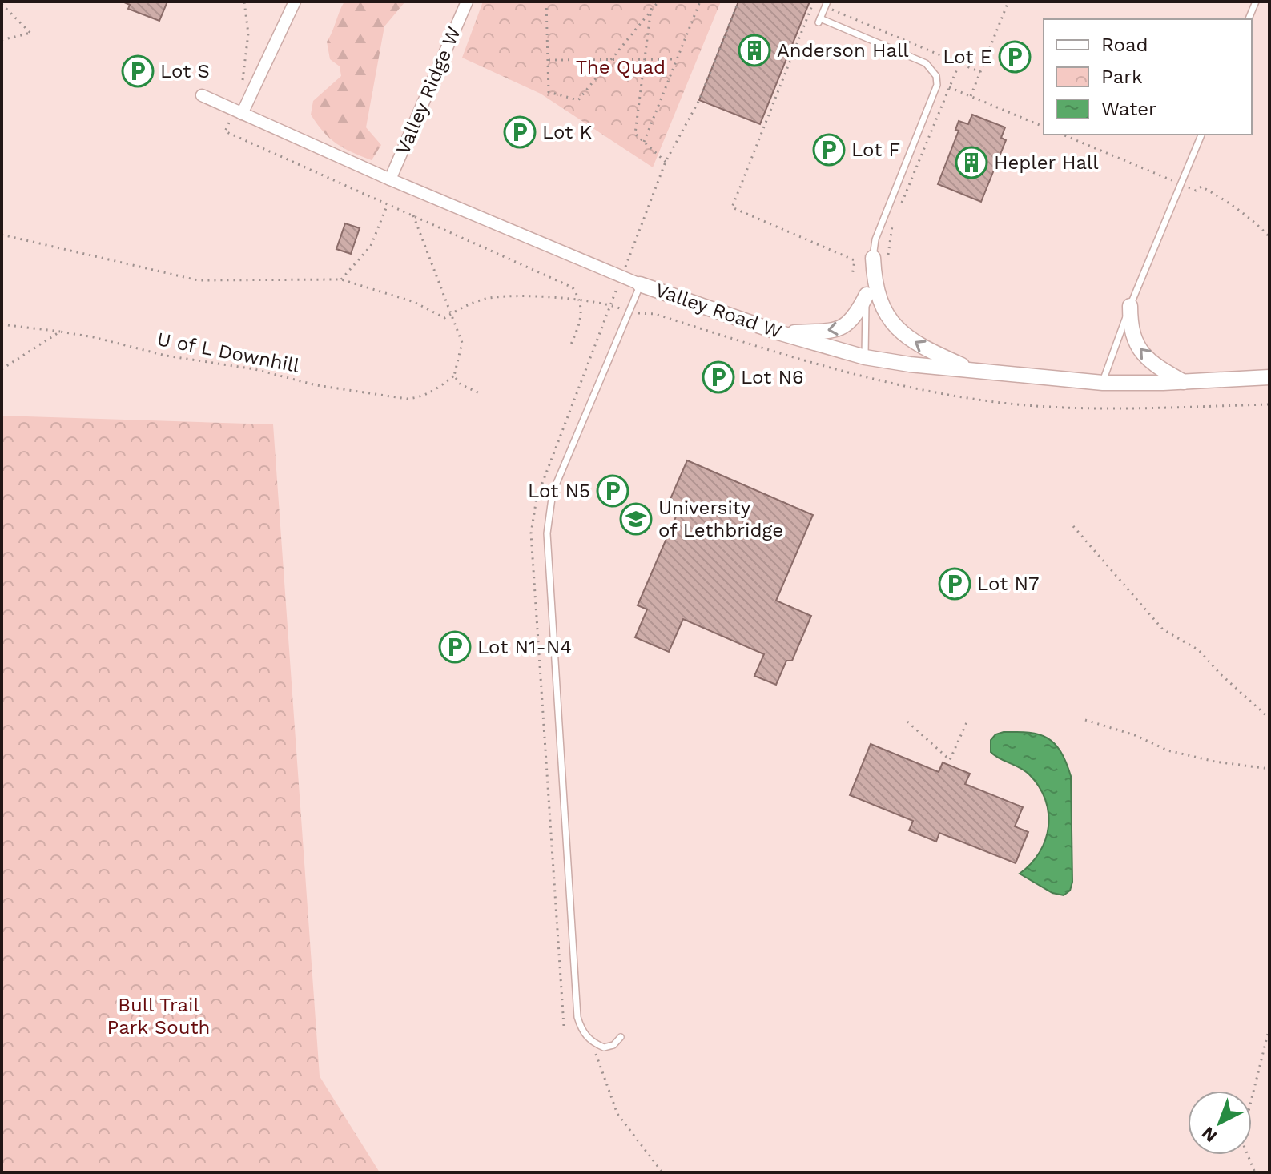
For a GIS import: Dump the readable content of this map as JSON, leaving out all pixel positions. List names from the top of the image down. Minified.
{"streets":{"street":["Valley Ridge W","Valley Road W"],"path":["U of L Downhill"]},"crossings":[["Valley Ridge W","Valley Road W"]],"parks":["The Quad","Bull Trail Park South"],"places":{"building":["Anderson Hall","Hepler Hall"],"parking":["Lot E","Lot S","Lot K","Lot F","Lot N6","Lot N5","Lot N7","Lot N1-N4"],"school or university":["University of Lethbridge"]},"legend":["Road","Park","Water"],"north":"bottom left"}
